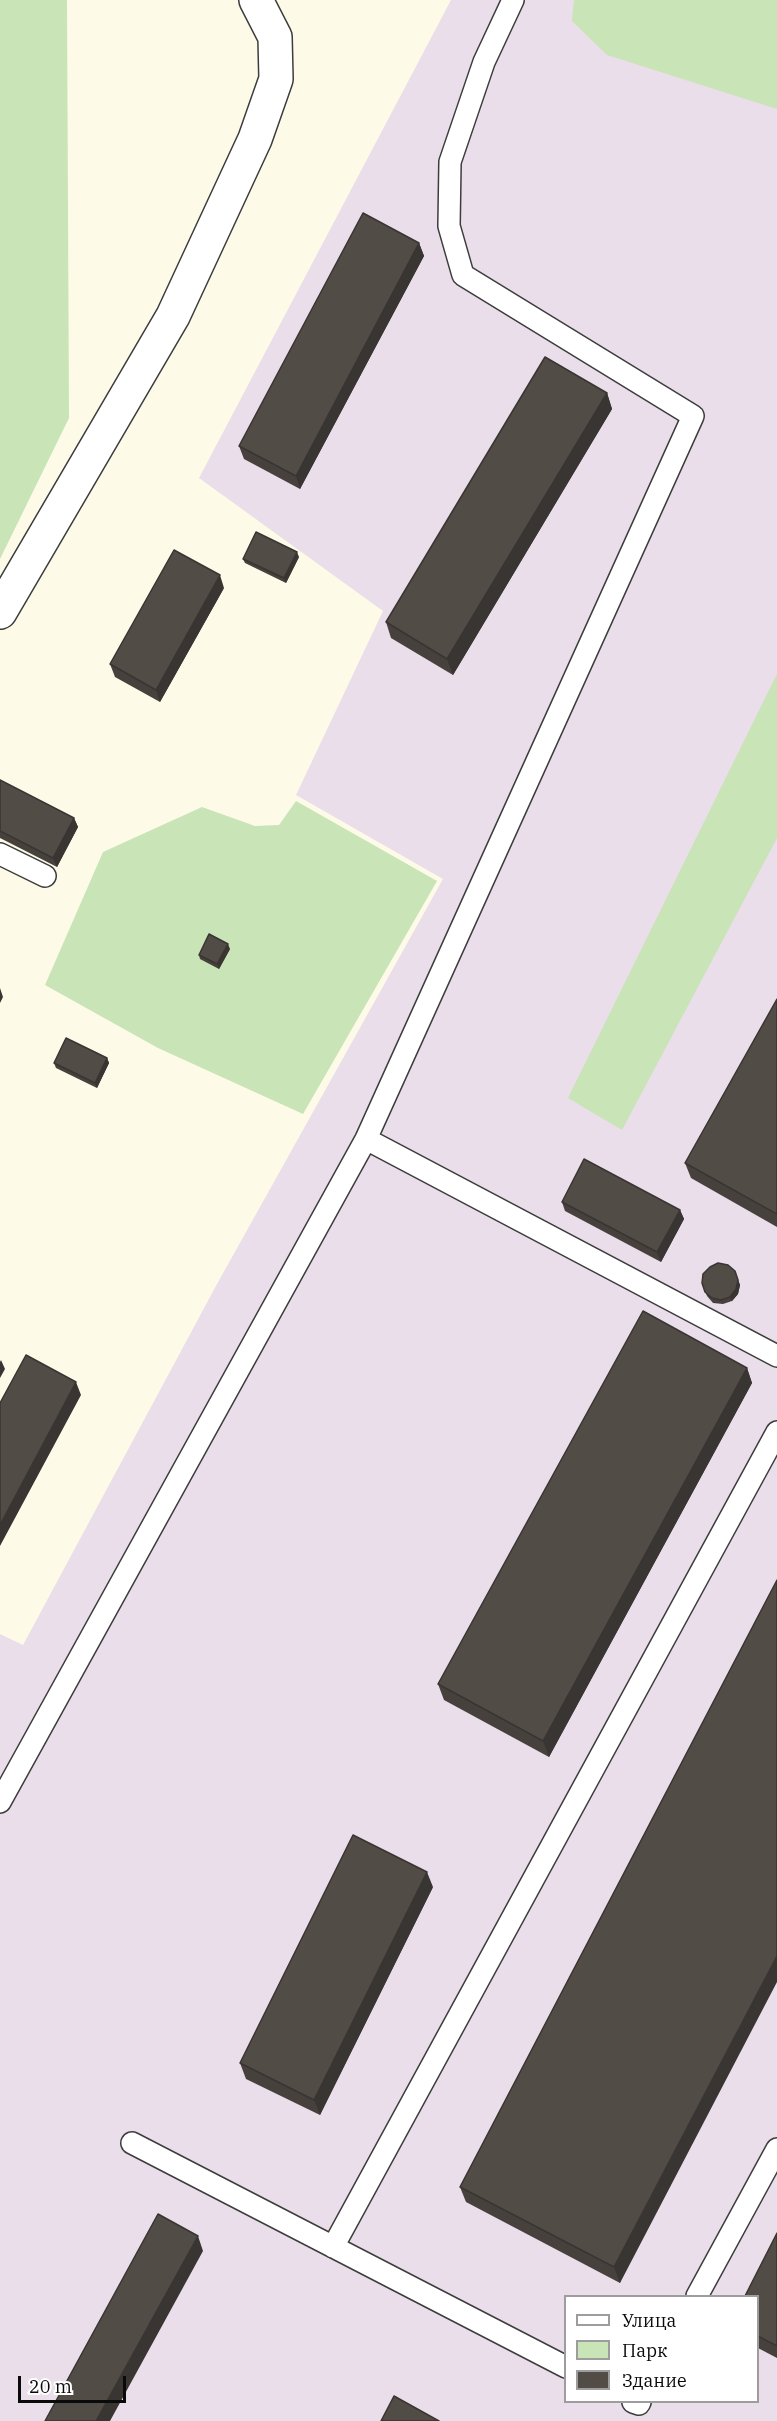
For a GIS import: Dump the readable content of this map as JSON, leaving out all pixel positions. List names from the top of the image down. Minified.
{"legend":["Улица","Парк","Здание"],"scale_bar":"20 m"}
